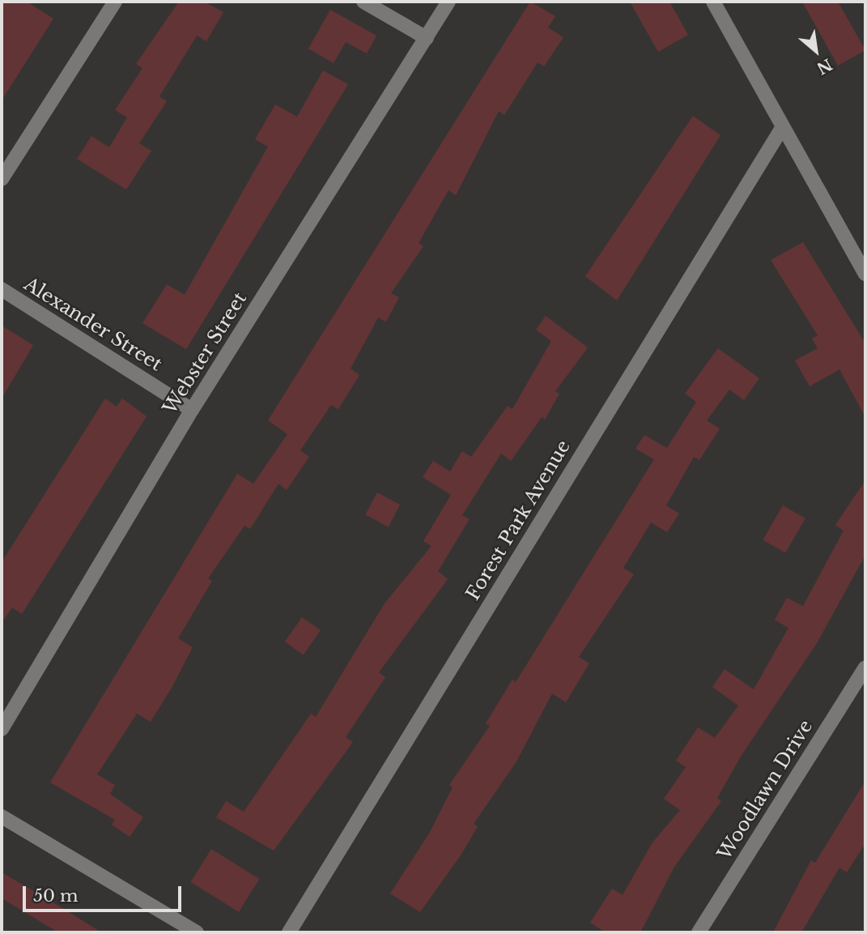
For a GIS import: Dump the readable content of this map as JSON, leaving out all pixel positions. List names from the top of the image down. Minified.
{"streets":{"street":["Alexander Street","Webster Street","Forest Park Avenue","Woodlawn Drive"]},"crossings":[["Alexander Street","Webster Street"]],"scale_bar":"50 m","north":"bottom right"}
